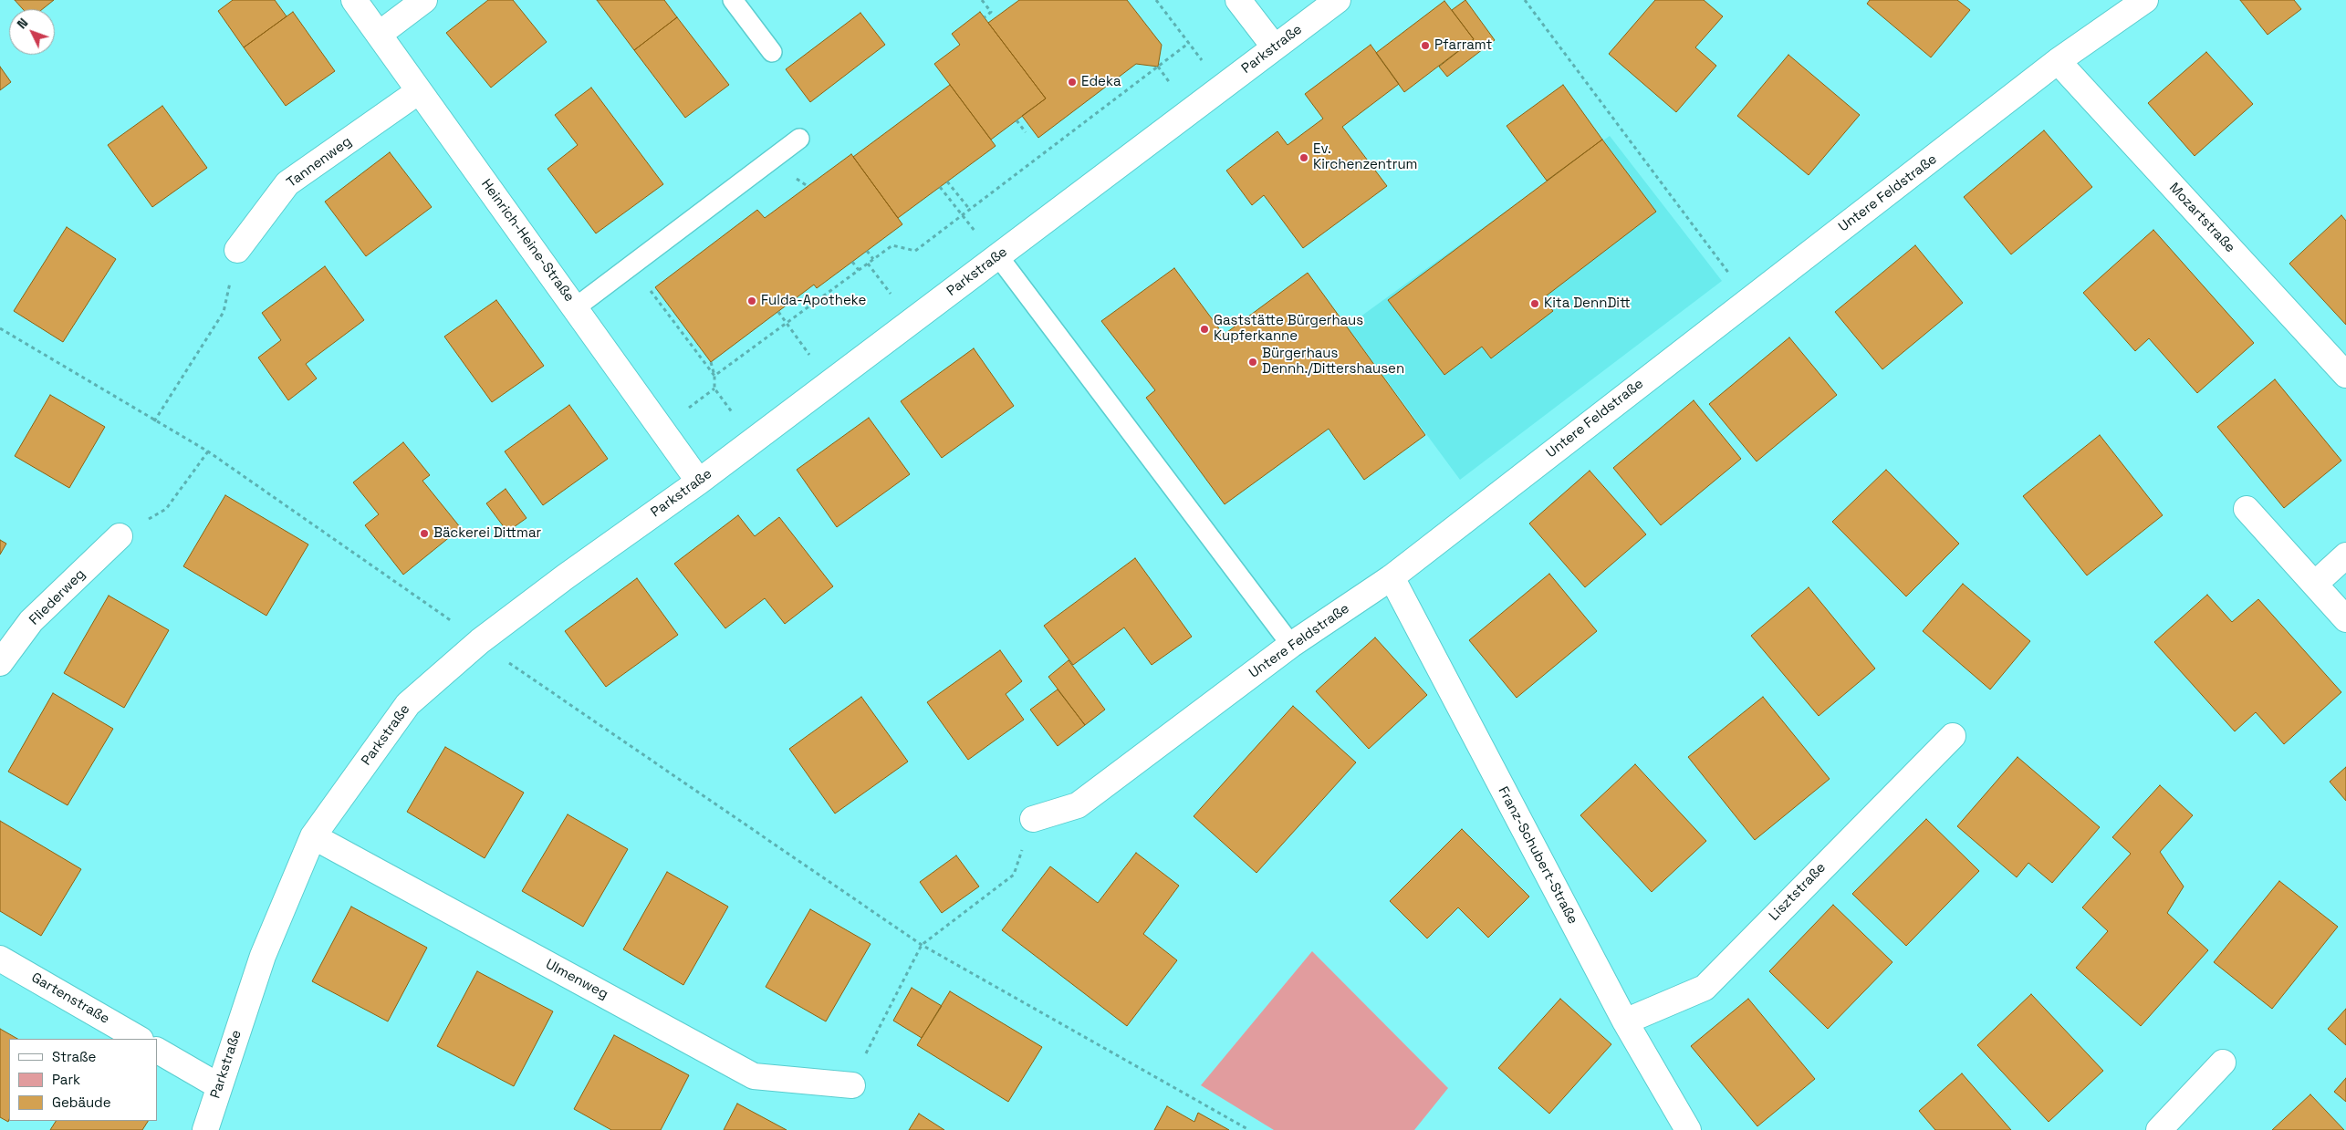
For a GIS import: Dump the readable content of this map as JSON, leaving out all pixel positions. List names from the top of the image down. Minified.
{"streets":{"street":["Parkstraße","Tannenweg","Untere Feldstraße","Mozartstraße","Heinrich-Heine-Straße","Fliederweg","Franz-Schubert-Straße","Lisztstraße","Ulmenweg","Gartenstraße"]},"crossings":[["Parkstraße","Heinrich-Heine-Straße"],["Parkstraße","Ulmenweg"],["Tannenweg","Heinrich-Heine-Straße"],["Untere Feldstraße","Mozartstraße"],["Untere Feldstraße","Franz-Schubert-Straße"],["Franz-Schubert-Straße","Lisztstraße"]],"places":["Pfarramt","Edeka","Ev. Kirchenzentrum","Fulda-Apotheke","Kita DennDitt","Gaststätte Bürgerhaus Kupferkanne","Bürgerhaus Dennh./Dittershausen","Bäckerei Dittmar"],"legend":["Straße","Park","Gebäude"],"north":"top left"}
